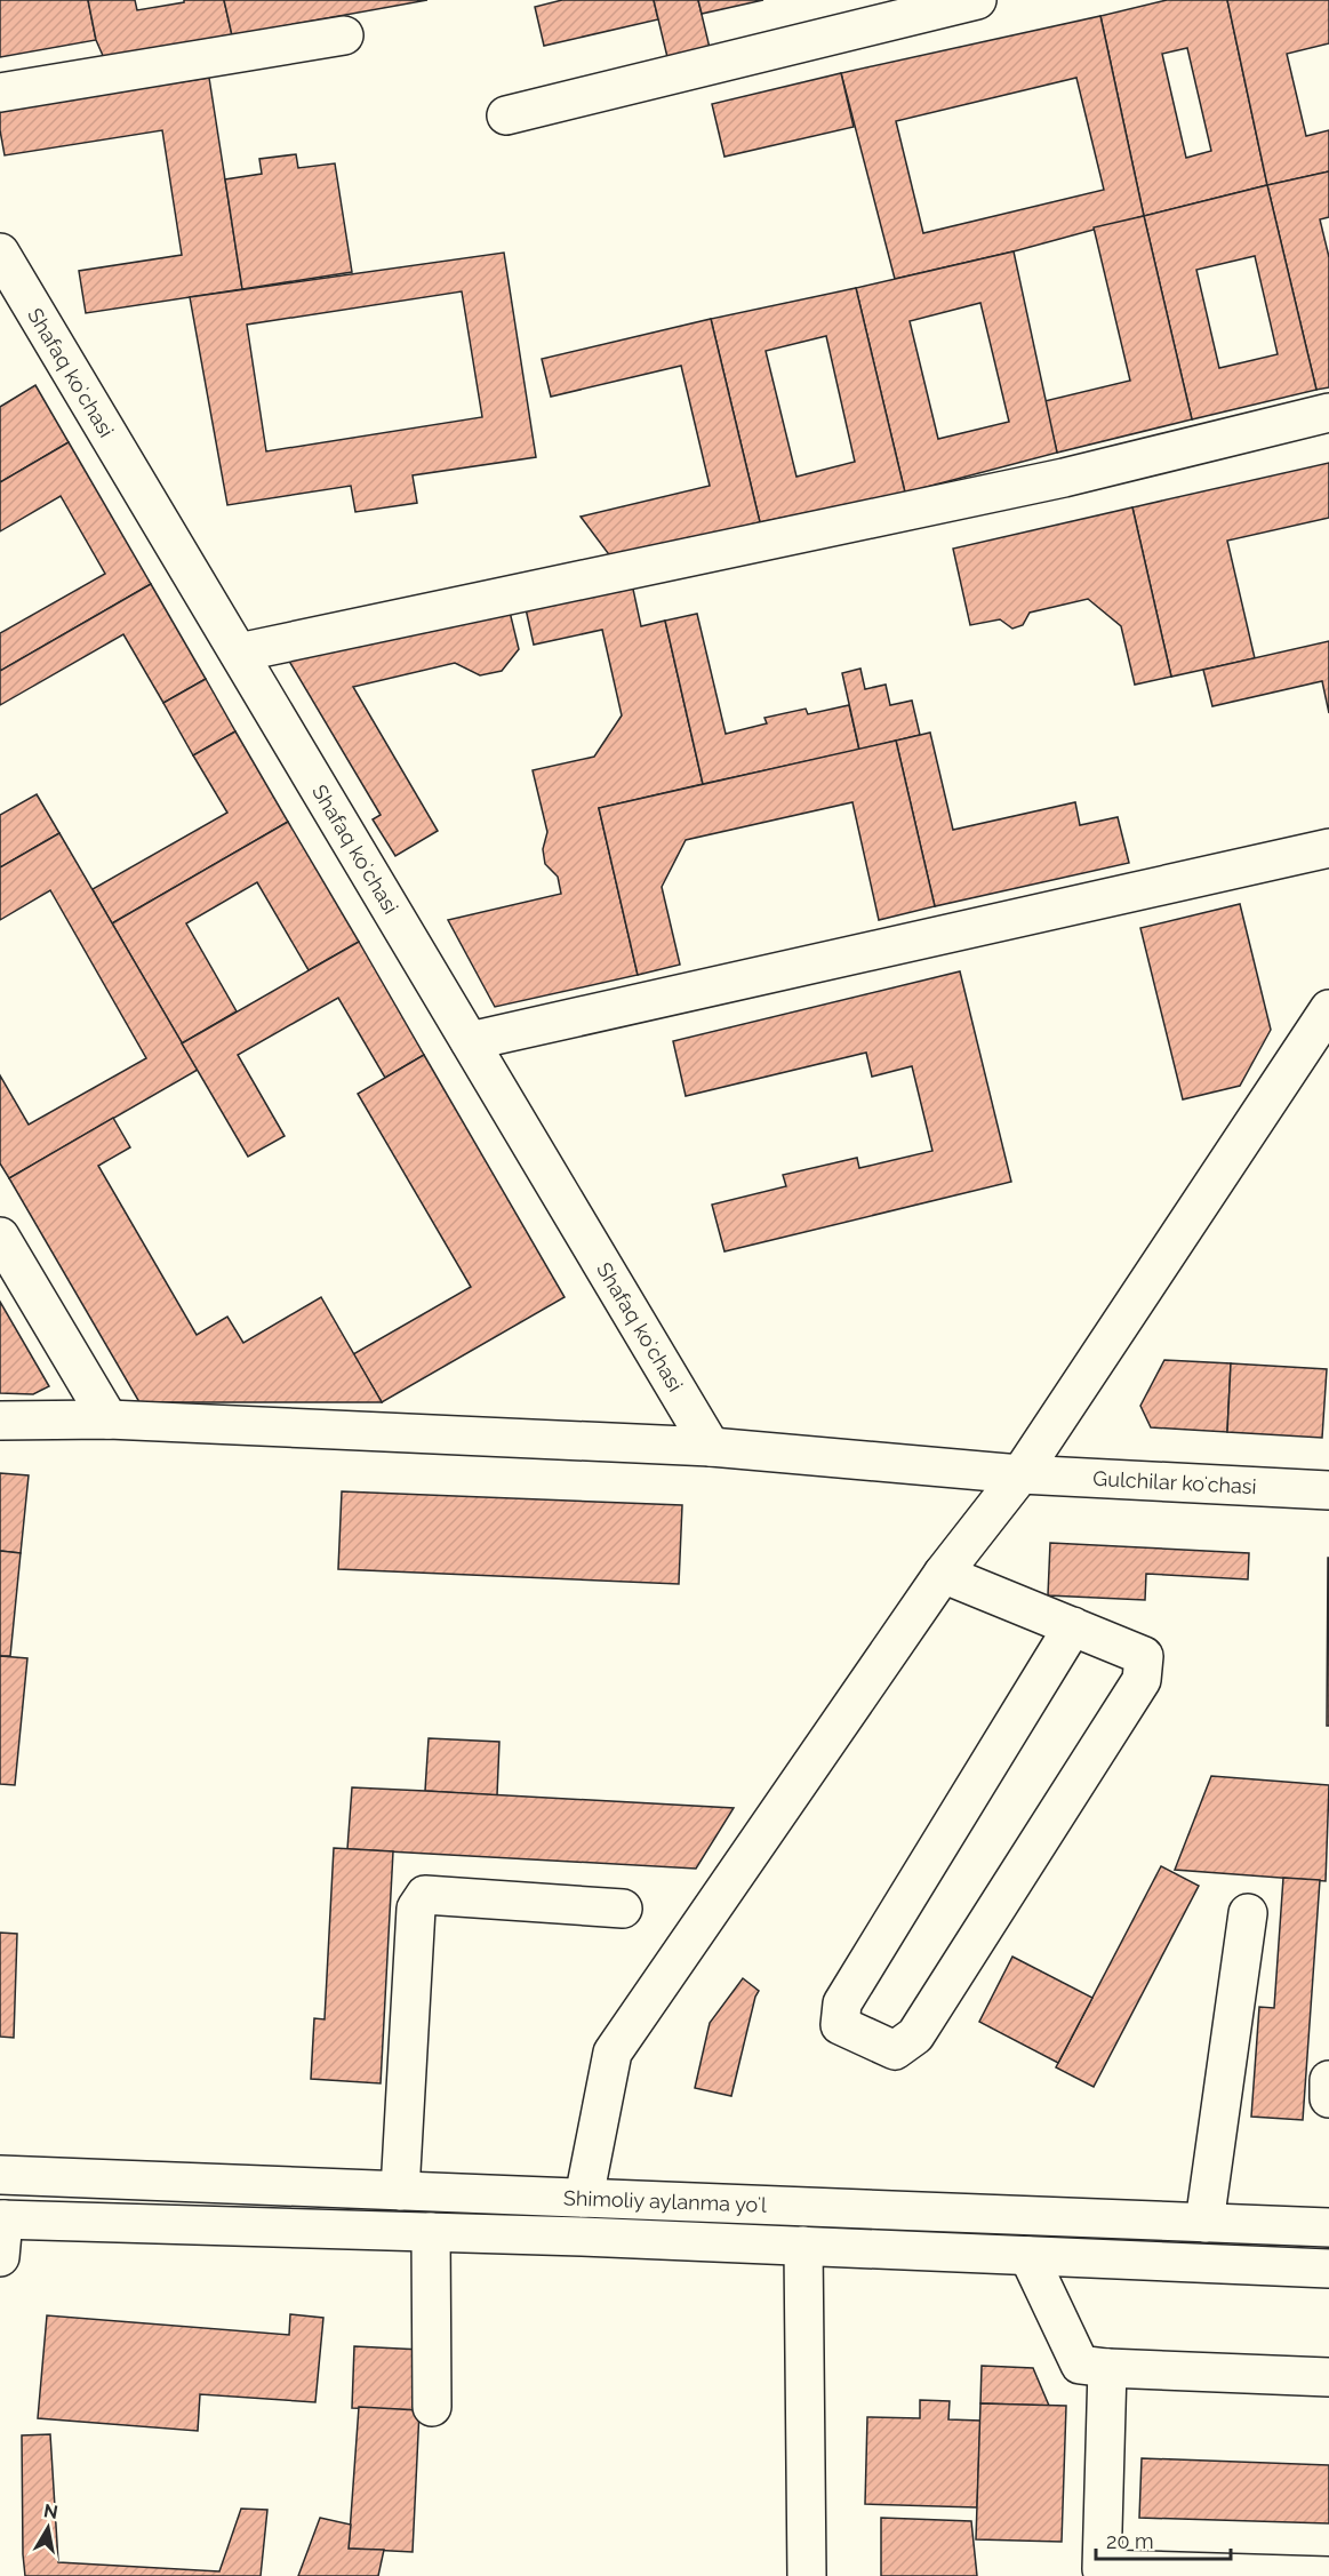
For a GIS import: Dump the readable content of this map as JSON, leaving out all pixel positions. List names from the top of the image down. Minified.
{"streets":{"street":["Shafaq koʻchasi","Gulchilar koʻchasi","Shimoliy aylanma yoʻl"]},"crossings":[["Shafaq koʻchasi","Gulchilar koʻchasi"]],"scale_bar":"20 m","north":"top"}
